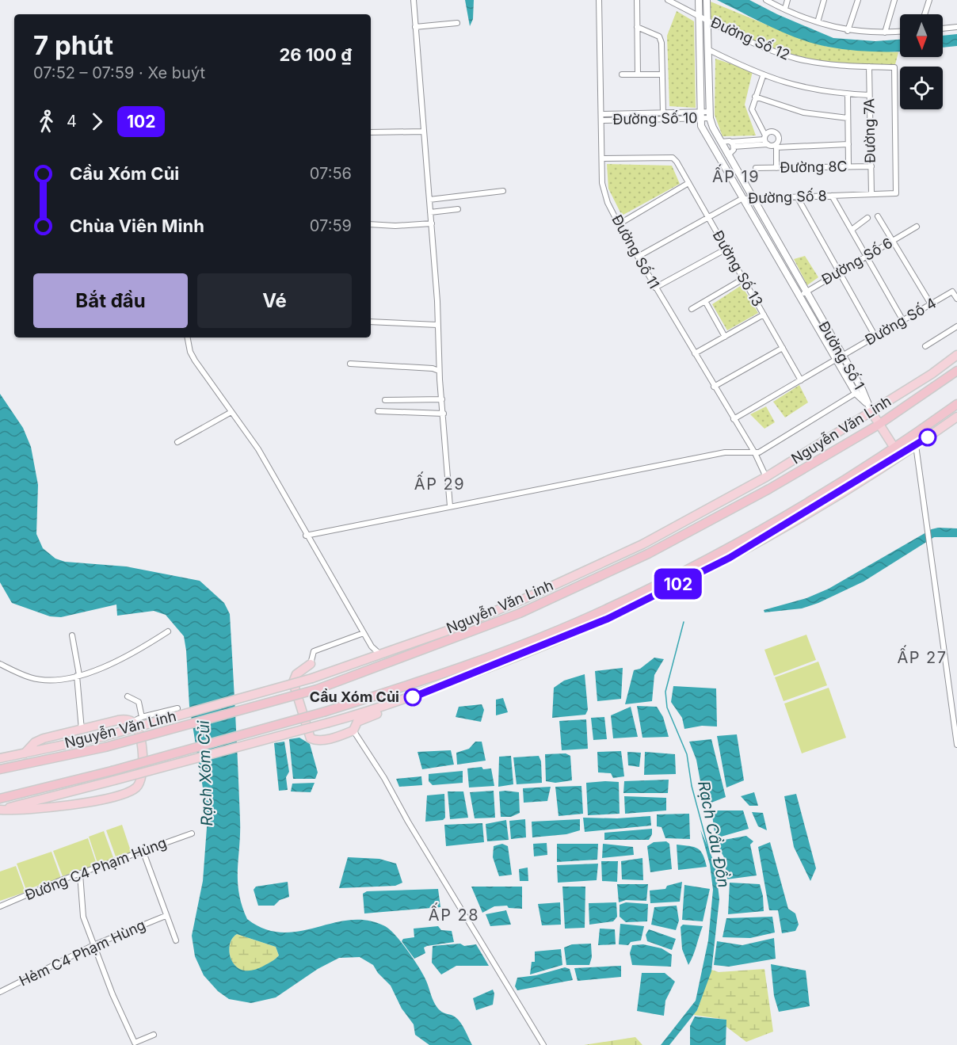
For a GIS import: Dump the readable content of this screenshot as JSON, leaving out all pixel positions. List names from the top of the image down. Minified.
{"streets":{"highway":["Nguyễn Văn Linh"],"street":["Đường Số 12","Đường Số 10","Đường 7A","Đường 8C","Đường Số 8","Đường Số 11","Đường Số 6","Đường Số 13","Đường Số 4","Đường Số 1","Đường C4 Phạm Hủng","Hẻm C4 Phạm Hùng"]},"crossings":[["Đường Số 12","Đường 7A"],["Đường Số 12","Đường Số 8"],["Đường Số 12","Đường Số 1"],["Đường Số 10","Đường Số 11"],["Đường Số 10","Đường Số 1"],["Đường 7A","Đường 8C"],["Đường 7A","Đường Số 8"],["Đường Số 8","Đường Số 11"],["Đường Số 8","Đường Số 13"],["Đường Số 8","Đường Số 1"],["Đường Số 11","Đường Số 13"],["Đường Số 11","Đường Số 4"],["Đường Số 11","Nguyễn Văn Linh"],["Đường Số 6","Đường Số 1"],["Đường Số 13","Đường Số 4"],["Đường Số 4","Đường Số 1"],["Đường Số 1","Nguyễn Văn Linh"]],"districts":["ẤP 19","ẤP 29","ẤP 27","ẤP 28"],"water":["Rạch Xóm Củi","Rạch Cầu Đồn"],"places":["Cầu Xóm Củi"],"lines":["bus line 102"],"north":"bottom","page":{"on_map":"102","heading":["7 phút","07:52 – 07:59 · Xe buýt","26 100 ₫"],"legs":["4","102"],"list":[{"name":"Cầu Xóm Củi","value":"07:56"},{"name":"Chùa Viên Minh","value":"07:59"}],"buttons":["Bắt đầu","Vé"]}}
